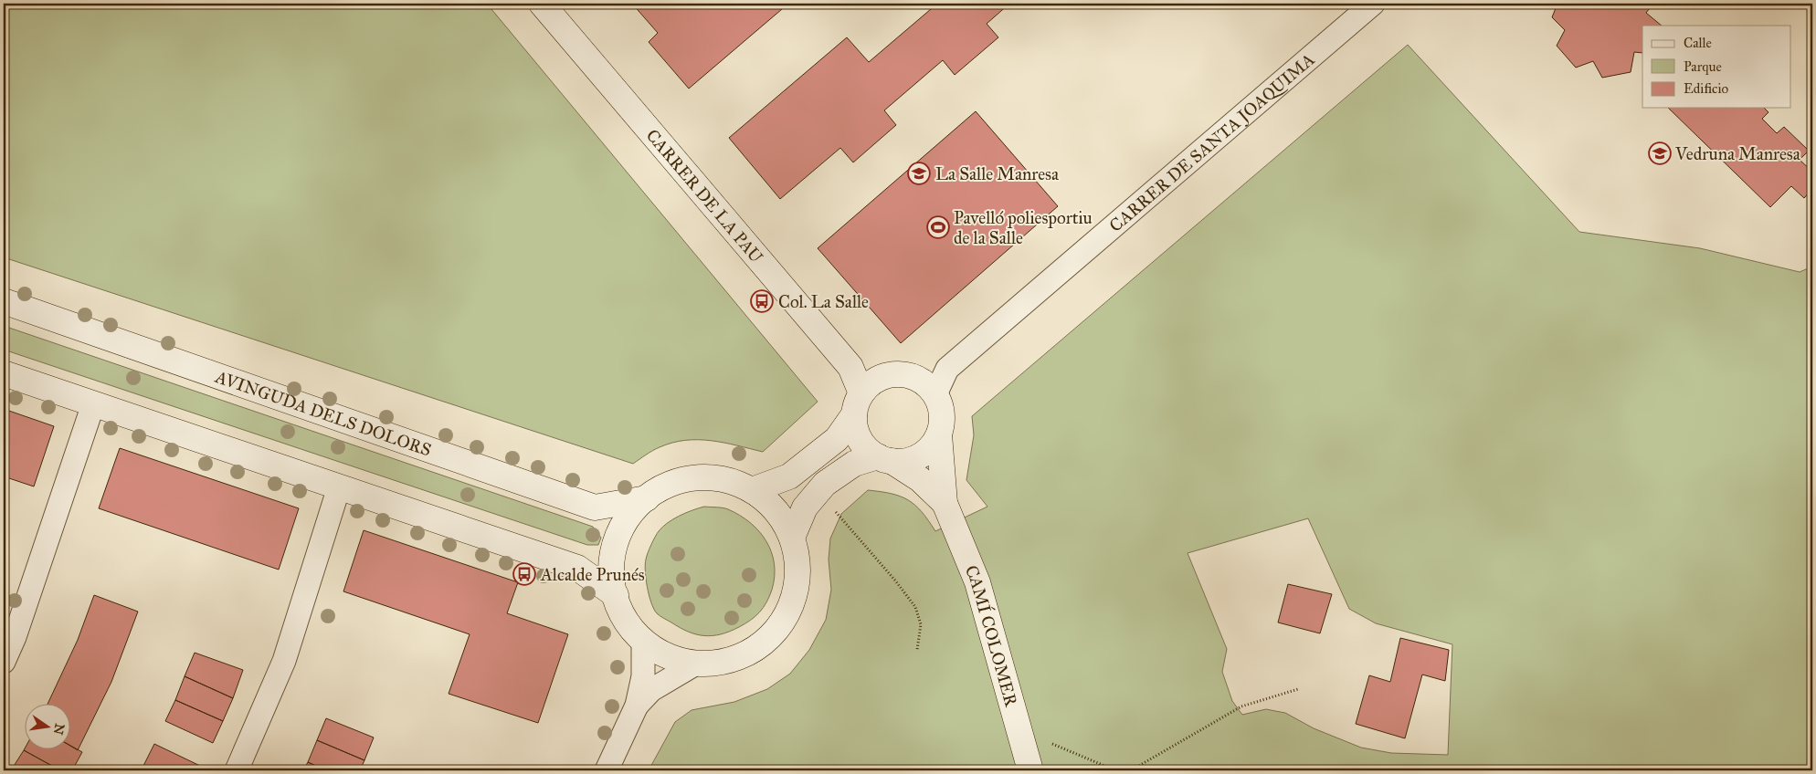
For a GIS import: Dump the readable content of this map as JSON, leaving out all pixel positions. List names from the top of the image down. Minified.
{"streets":{"street":["CARRER DE SANTA JOAQUIMA","CARRER DE LA PAU","AVINGUDA DELS DOLORS","CAMÍ COLOMER"]},"crossings":[["CARRER DE SANTA JOAQUIMA","CARRER DE LA PAU"],["CARRER DE SANTA JOAQUIMA","CAMÍ COLOMER"],["CARRER DE LA PAU","CAMÍ COLOMER"]],"places":{"school or university":["Vedruna Manresa","La Salle Manresa"],"sports":["Pavelló poliesportiu de la Salle"],"bus stop":["Col. La Salle","Alcalde Prunés"]},"legend":["Calle","Parque","Edificio"],"north":"right"}
